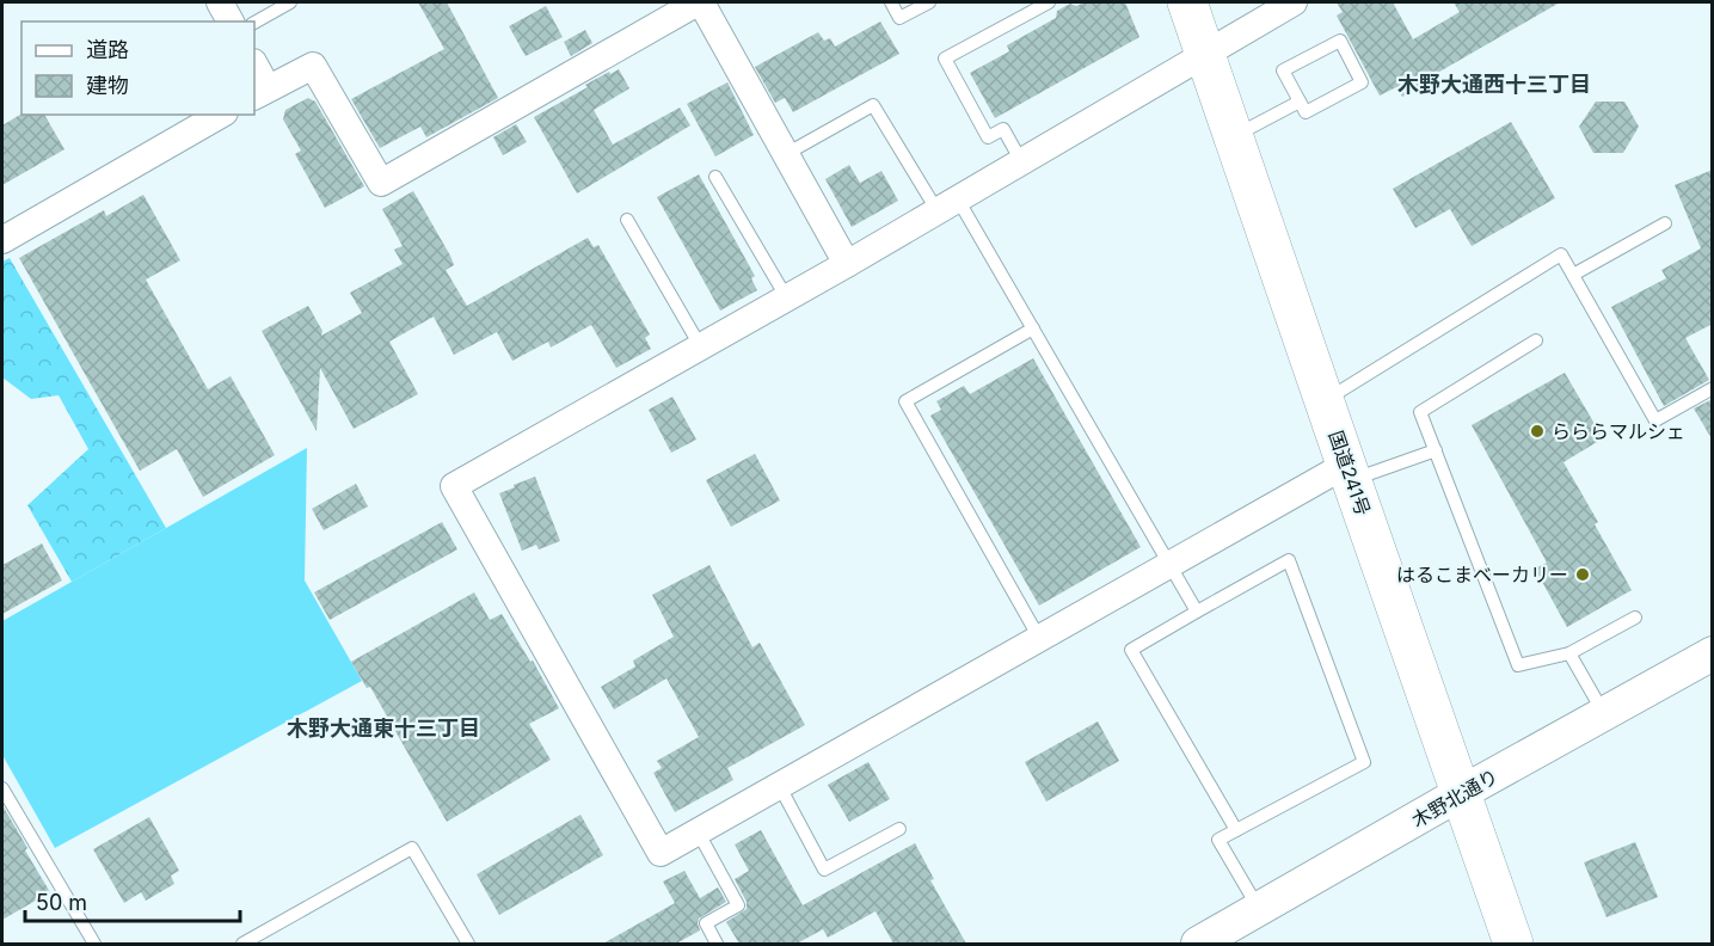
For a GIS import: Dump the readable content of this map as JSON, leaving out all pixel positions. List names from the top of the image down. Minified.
{"streets":{"highway":["国道241号"],"street":["木野北通り"]},"crossings":[["国道241号","木野北通り"]],"districts":["木野大通西十三丁目","木野大通東十三丁目"],"places":["らららマルシェ","はるこまベーカリー"],"legend":["道路","建物"],"scale_bar":"50 m"}
